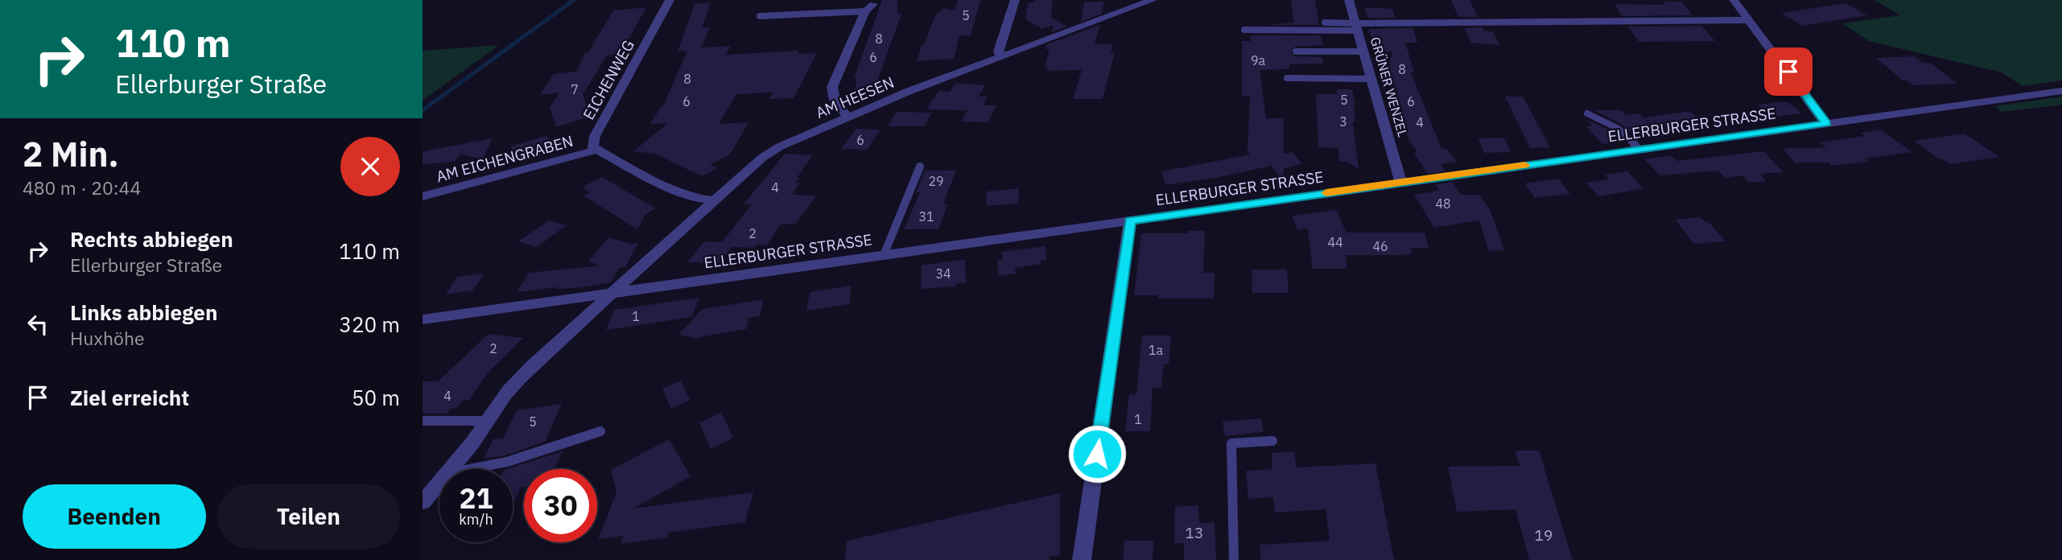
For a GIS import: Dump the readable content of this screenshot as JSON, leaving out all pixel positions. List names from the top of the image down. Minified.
{"streets":{"street":["EICHENWEG","GRÜNER WENZEL","AM HEESEN","ELLERBURGER STRASSE","AM EICHENGRABEN"]},"crossings":[["EICHENWEG","AM EICHENGRABEN"],["GRÜNER WENZEL","ELLERBURGER STRASSE"],["AM HEESEN","ELLERBURGER STRASSE"]],"house_numbers":["5","8","6","9a","8","8","7","5","6","6","3","4","6","29","4","48","31","2","44","46","34","1","2","1a","4","1","5","13","19"],"page":{"turn":["110 m","Ellerburger Straße"],"heading":["2 Min.","480 m · 20:44"],"list":[{"name":"Rechts abbiegen","note":"Ellerburger Straße","value":"110 m"},{"name":"Links abbiegen","note":"Huxhöhe","value":"320 m"},{"name":"Ziel erreicht","value":"50 m"}],"speed":"21 km/h","limit":"30","buttons":["Beenden","Teilen"]}}
